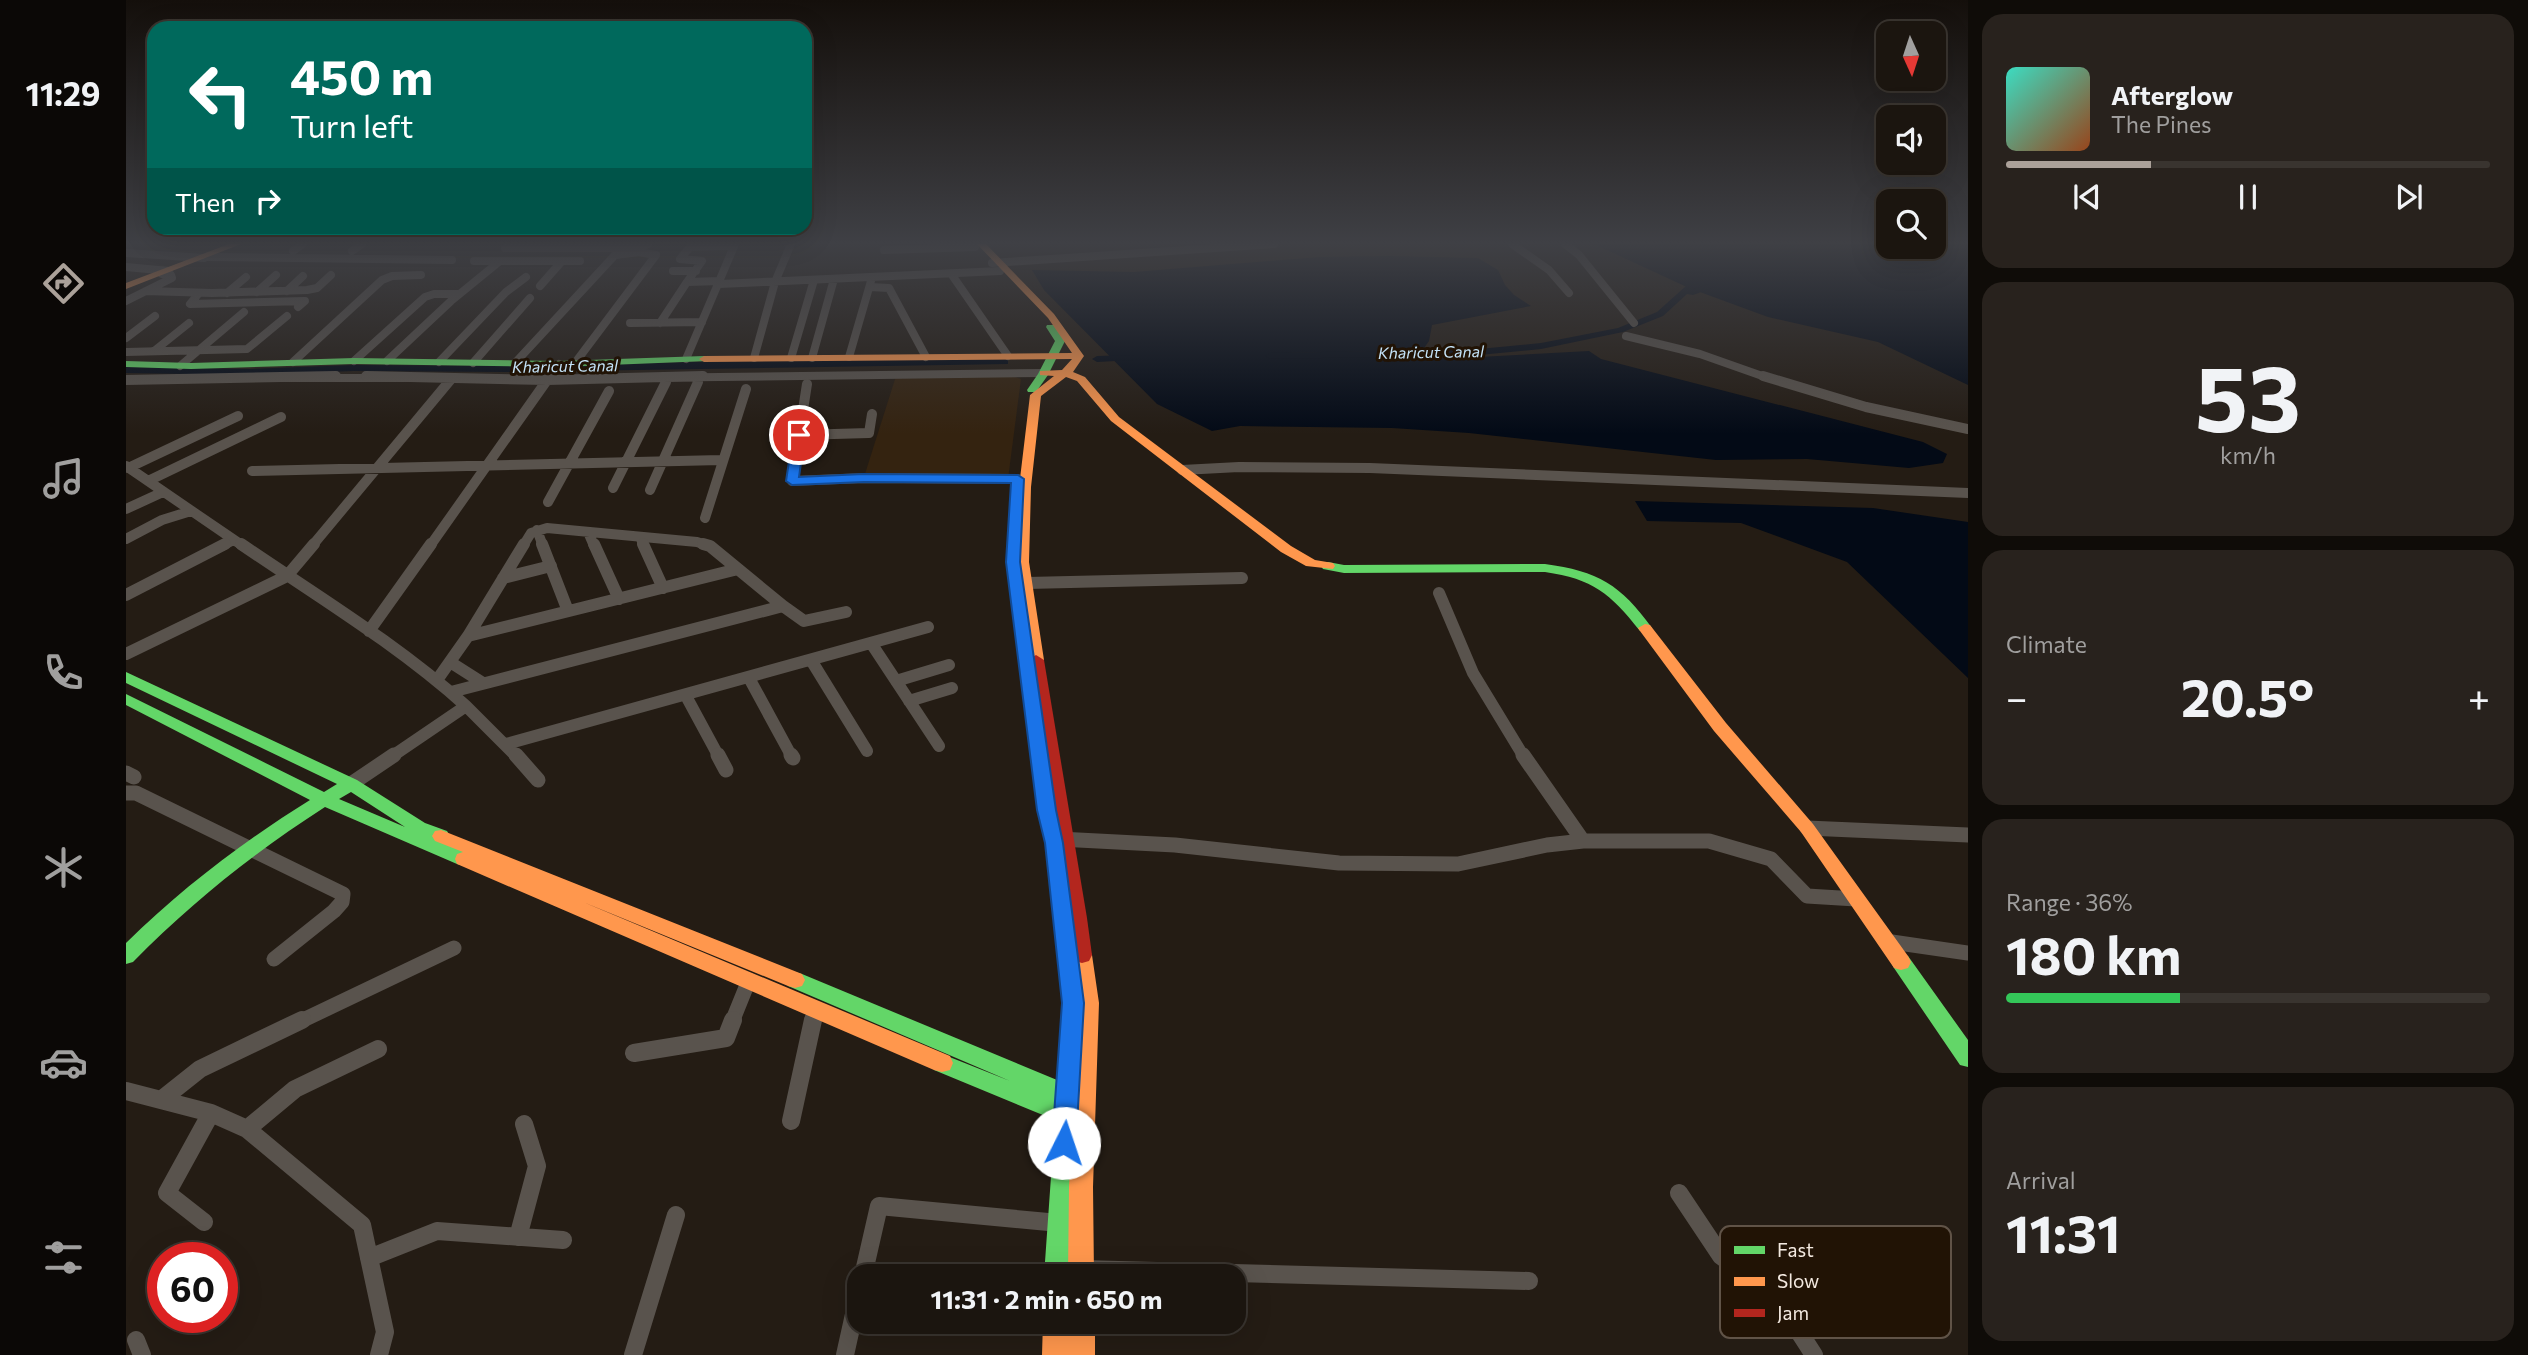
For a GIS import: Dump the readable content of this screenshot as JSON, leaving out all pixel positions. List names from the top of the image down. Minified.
{"water":["Kharicut Canal"],"legend":["Fast","Slow","Jam"],"north":"bottom","page":{"tabs":"11:29","turn":["450 m","Turn left"],"song":["Afterglow","The Pines"],"then":"Then","tile":[["53","km/h"],"Climate",["Range · 36%","180 km"],["Arrival","11:31"]],"heat":["−","20.5°","+"],"limit":"60","trip":"11:31 · 2 min · 650 m"}}
